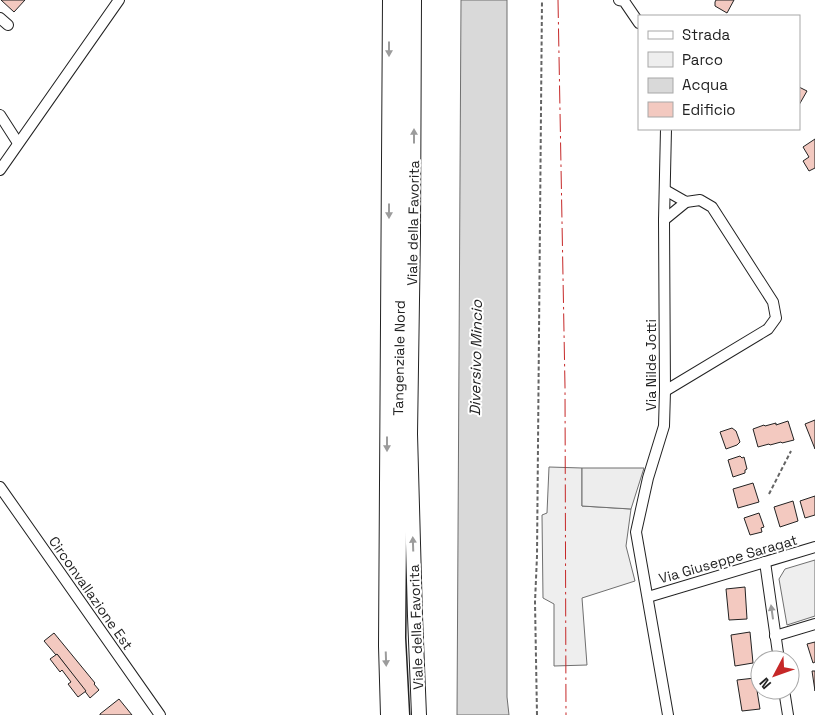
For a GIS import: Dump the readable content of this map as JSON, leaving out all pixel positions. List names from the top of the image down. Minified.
{"streets":{"highway":["Tangenziale Nord"],"main road":["Viale della Favorita"],"street":["Via Nilde Jotti","Via Giuseppe Saragat","Circonvallazione Est"]},"crossings":[["Via Nilde Jotti","Via Giuseppe Saragat"]],"water":["Diversivo Mincio"],"legend":["Strada","Parco","Acqua","Edificio"],"north":"bottom left"}
